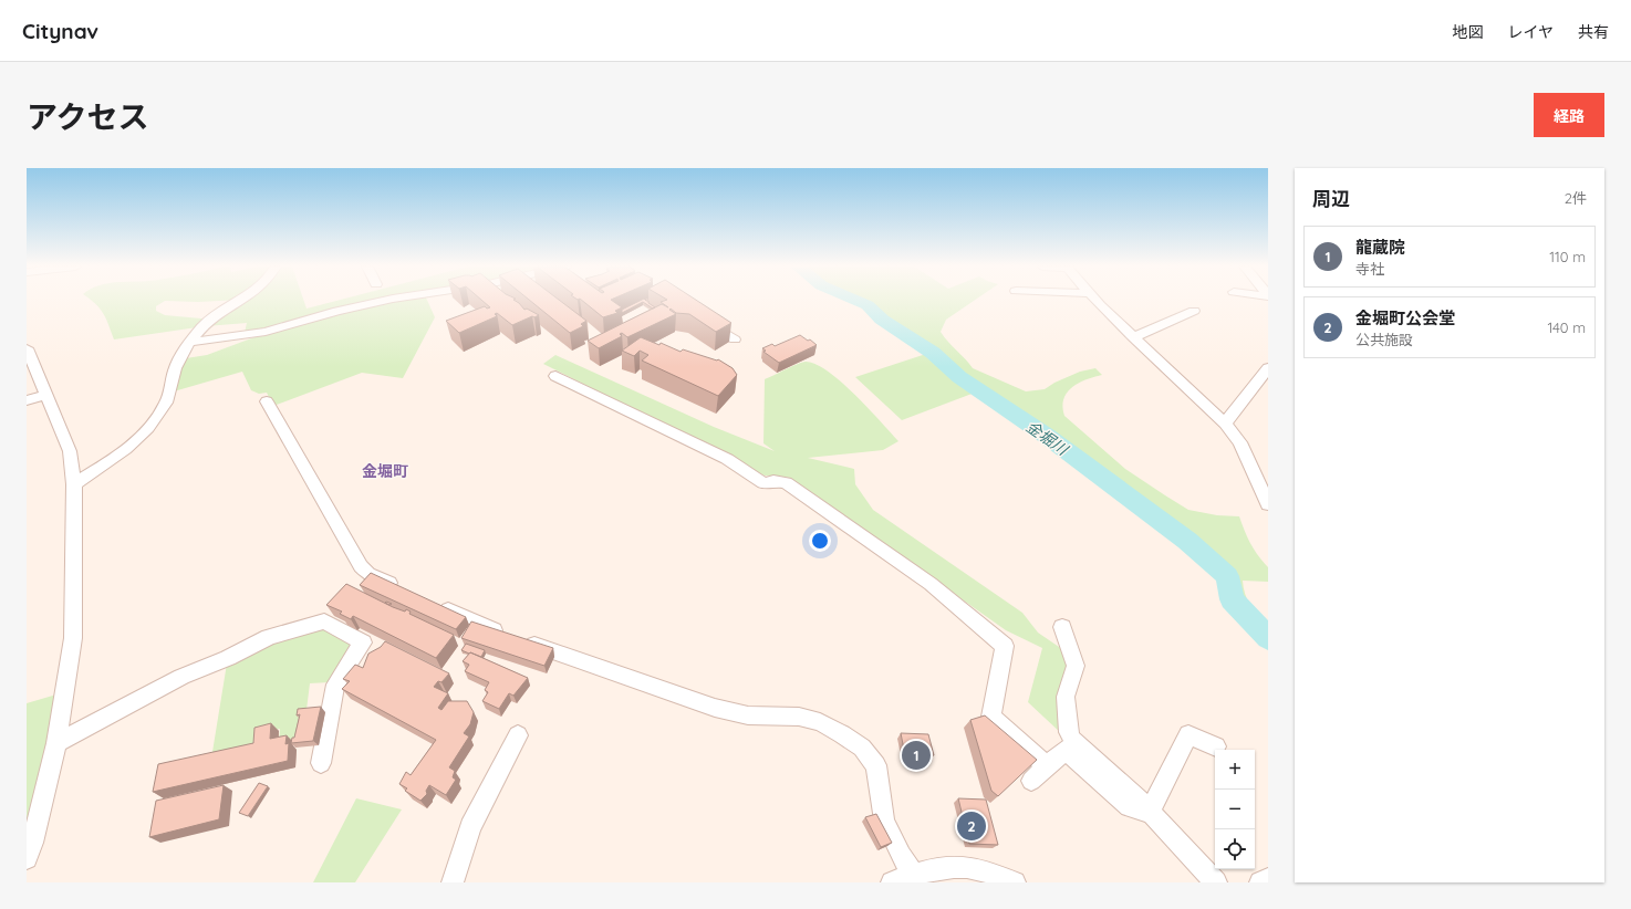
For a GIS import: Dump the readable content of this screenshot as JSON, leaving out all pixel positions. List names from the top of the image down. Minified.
{"districts":["金堀町"],"water":["金堀川"],"page":{"header":"Citynav","nav":["地図","レイヤ","共有"],"title":"アクセス","buttons":"経路","heading":["周辺","2件"],"list":[{"mark":"1","name":"龍蔵院","note":"寺社","value":"110 m"},{"mark":"2","name":"金堀町公会堂","note":"公共施設","value":"140 m"}],"pins":["1","2"],"map_buttons":["+","−"]}}
